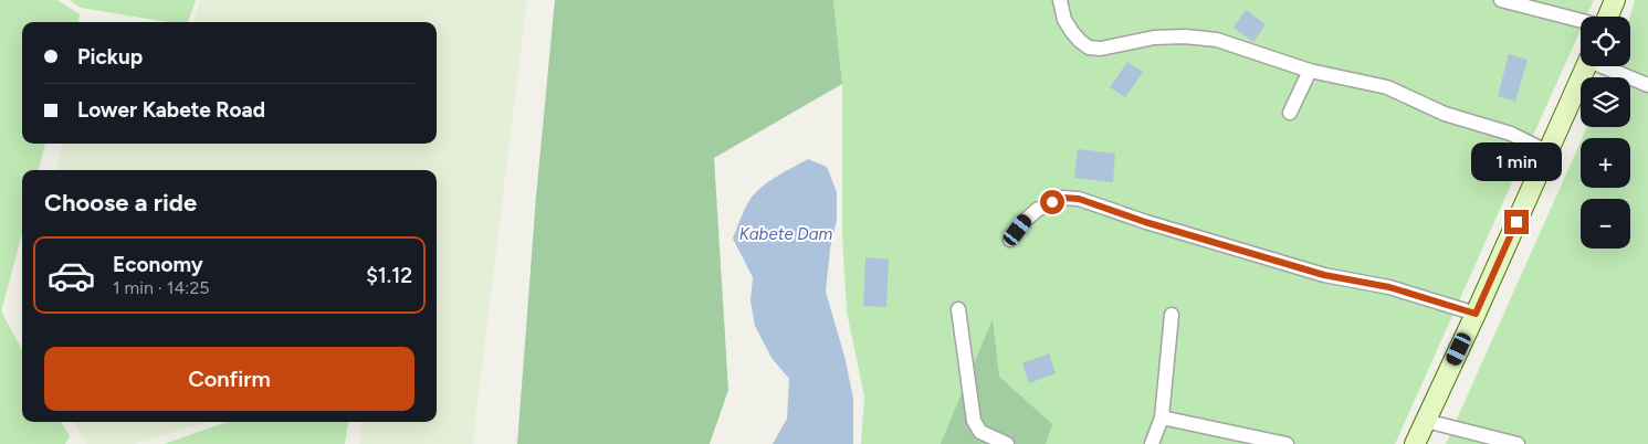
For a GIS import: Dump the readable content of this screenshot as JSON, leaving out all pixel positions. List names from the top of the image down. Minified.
{"water":["Kabete Dam"],"page":{"map_buttons":["+","−"],"banner":["Pickup","Lower Kabete Road"],"bubble":"1 min","heading":"Choose a ride","list":[{"name":"Economy","note":"1 min · 14:25","value":"$1.12"}],"buttons":"Confirm"}}
